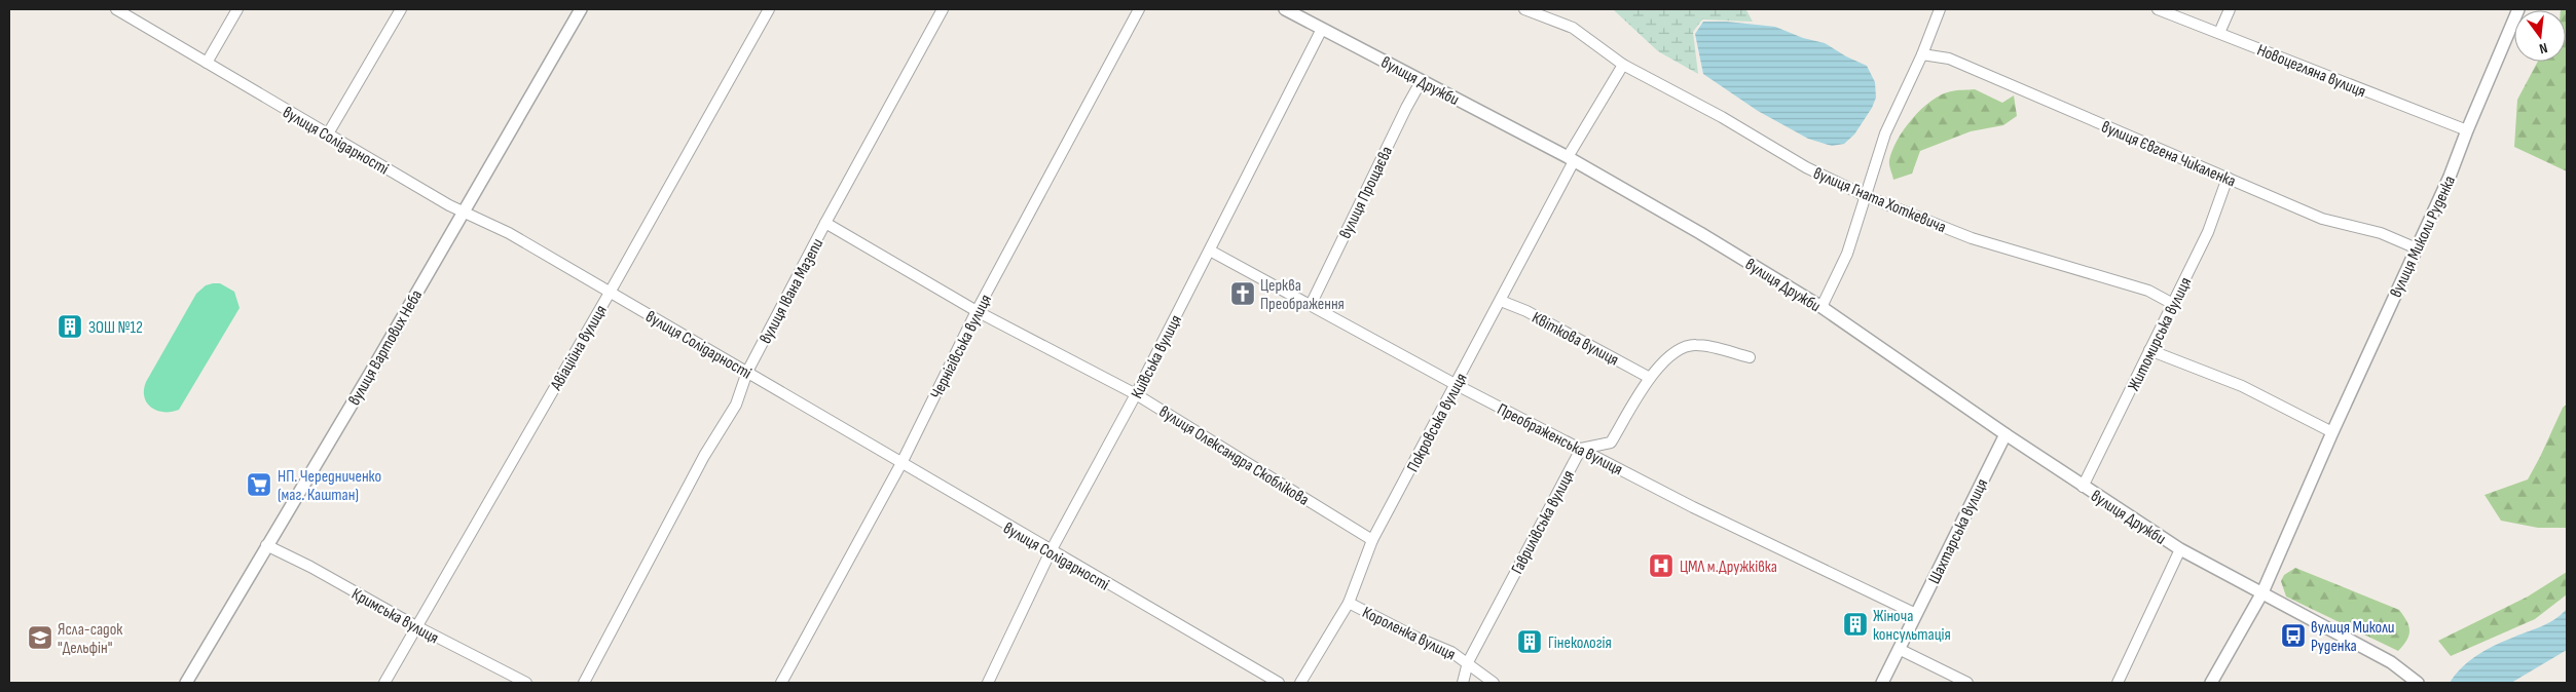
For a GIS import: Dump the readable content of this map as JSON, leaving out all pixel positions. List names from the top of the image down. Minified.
{"streets":{"street":["Новоцегляна вулиця","вулиця Дружби","вулиця Солідарності","вулиця Євгена Чикаленка","вулиця Прощаєва","вулиця Гната Хоткевича","вулиця Миколи Руденка","вулиця Івана Мазепи","Житомирська вулиця","Квіткова вулиця","Чернігівська вулиця","вулиця Вартових Неба","Авіаційна вулиця","Київська вулиця","Покровська вулиця","Преображенська вулиця","вулиця Олександра Скоблікова","Гаврилівська вулиця","Шахтарська вулиця","Кримська вулиця","Короленка вулиця"]},"crossings":[["Новоцегляна вулиця","вулиця Миколи Руденка"],["вулиця Дружби","вулиця Прощаєва"],["вулиця Дружби","вулиця Миколи Руденка"],["вулиця Дружби","Житомирська вулиця"],["вулиця Дружби","Київська вулиця"],["вулиця Дружби","Покровська вулиця"],["вулиця Дружби","Шахтарська вулиця"],["вулиця Солідарності","вулиця Івана Мазепи"],["вулиця Солідарності","Чернігівська вулиця"],["вулиця Солідарності","вулиця Вартових Неба"],["вулиця Солідарності","Авіаційна вулиця"],["вулиця Солідарності","Київська вулиця"],["вулиця Євгена Чикаленка","вулиця Миколи Руденка"],["вулиця Євгена Чикаленка","Житомирська вулиця"],["вулиця Прощаєва","Преображенська вулиця"],["вулиця Гната Хоткевича","Житомирська вулиця"],["вулиця Гната Хоткевича","Покровська вулиця"],["вулиця Івана Мазепи","вулиця Олександра Скоблікова"],["Квіткова вулиця","Покровська вулиця"],["Чернігівська вулиця","вулиця Олександра Скоблікова"],["вулиця Вартових Неба","Кримська вулиця"],["Авіаційна вулиця","Кримська вулиця"],["Київська вулиця","Преображенська вулиця"],["Київська вулиця","вулиця Олександра Скоблікова"],["Покровська вулиця","Преображенська вулиця"],["Покровська вулиця","вулиця Олександра Скоблікова"],["Покровська вулиця","Короленка вулиця"],["Преображенська вулиця","Гаврилівська вулиця"],["Преображенська вулиця","Шахтарська вулиця"],["Гаврилівська вулиця","Короленка вулиця"]],"places":{"church":["Церква Преображення"],"building":["ЗОШ №12","Жіноча консультація","Гінекологія"],"supermarket":["НП. Чередниченко (маг. Каштан)"],"hospital":["ЦМЛ м.Дружківка"],"bus stop":["вулиця Миколи Руденка"],"school or university":["Ясла-садок \"Дельфін\""]},"north":"bottom"}
